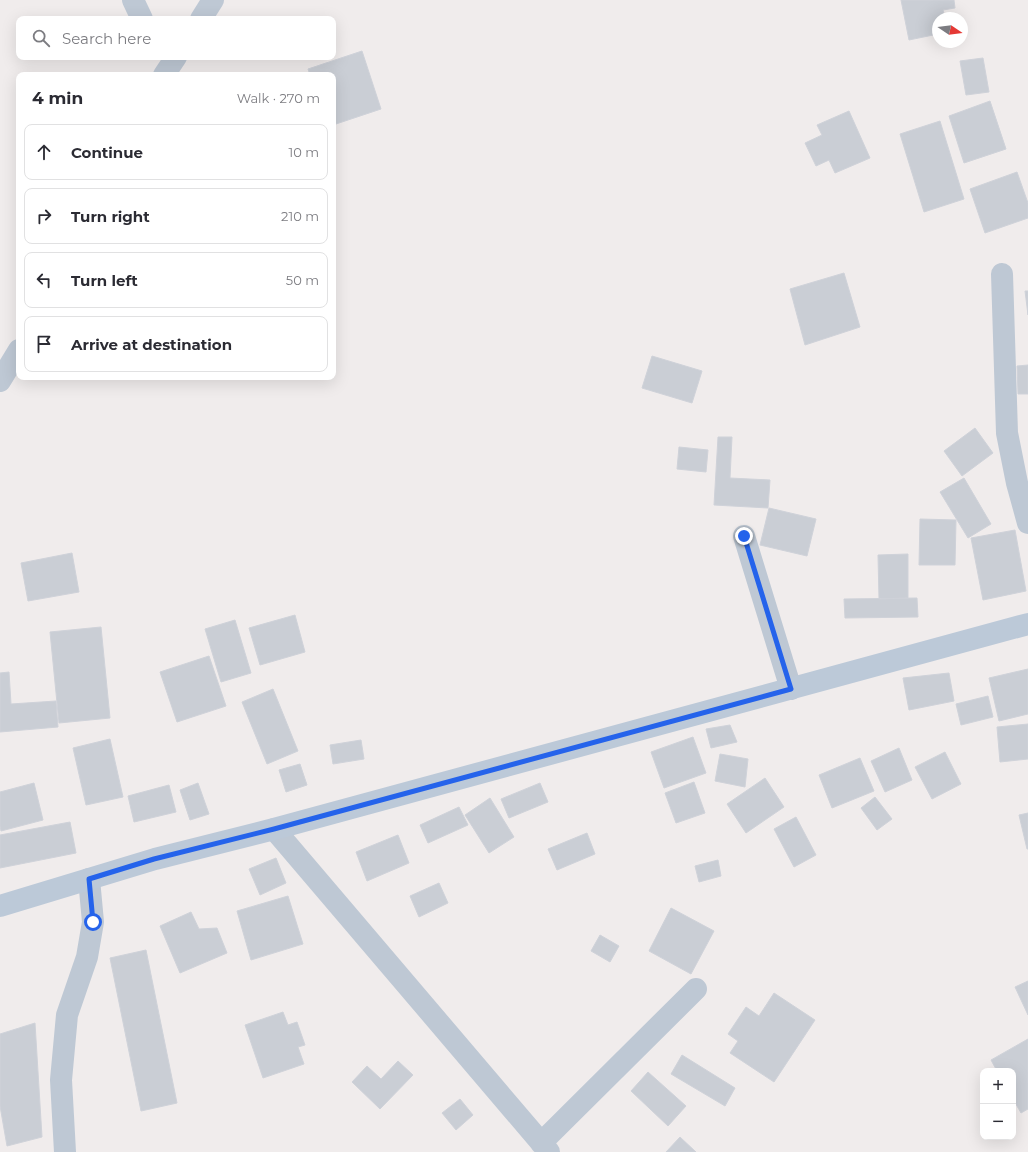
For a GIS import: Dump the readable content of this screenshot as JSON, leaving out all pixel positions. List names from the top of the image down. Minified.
{"north":"right","page":{"search":"Search here","heading":["4 min","Walk · 270 m"],"list":[["Continue","10 m"],["Turn right","210 m"],["Turn left","50 m"],"Arrive at destination"],"map_buttons":["+","−"]}}
